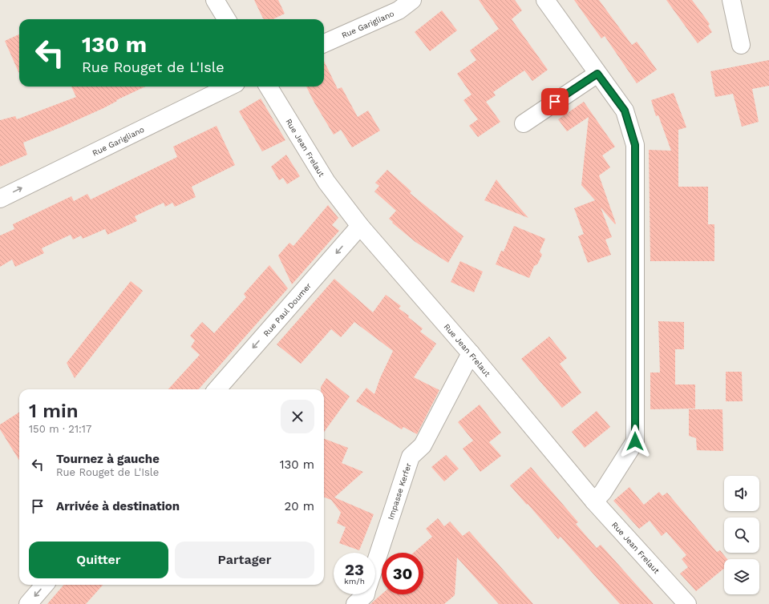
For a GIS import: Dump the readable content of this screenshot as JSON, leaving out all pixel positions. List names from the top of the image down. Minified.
{"streets":{"street":["Rue Garigliano","Rue Jean Frelaut","Rue Paul Doumer","Impasse Kerfer"]},"crossings":[["Rue Jean Frelaut","Rue Paul Doumer"],["Rue Jean Frelaut","Impasse Kerfer"]],"one_way":["Rue Garigliano","Rue Paul Doumer"],"page":{"turn":["130 m","Rue Rouget de L'Isle"],"heading":["1 min","150 m · 21:17"],"list":[{"name":"Tournez à gauche","note":"Rue Rouget de L'Isle","value":"130 m"},{"name":"Arrivée à destination","value":"20 m"}],"buttons":["Quitter","Partager"],"speed":"23 km/h","limit":"30"}}
